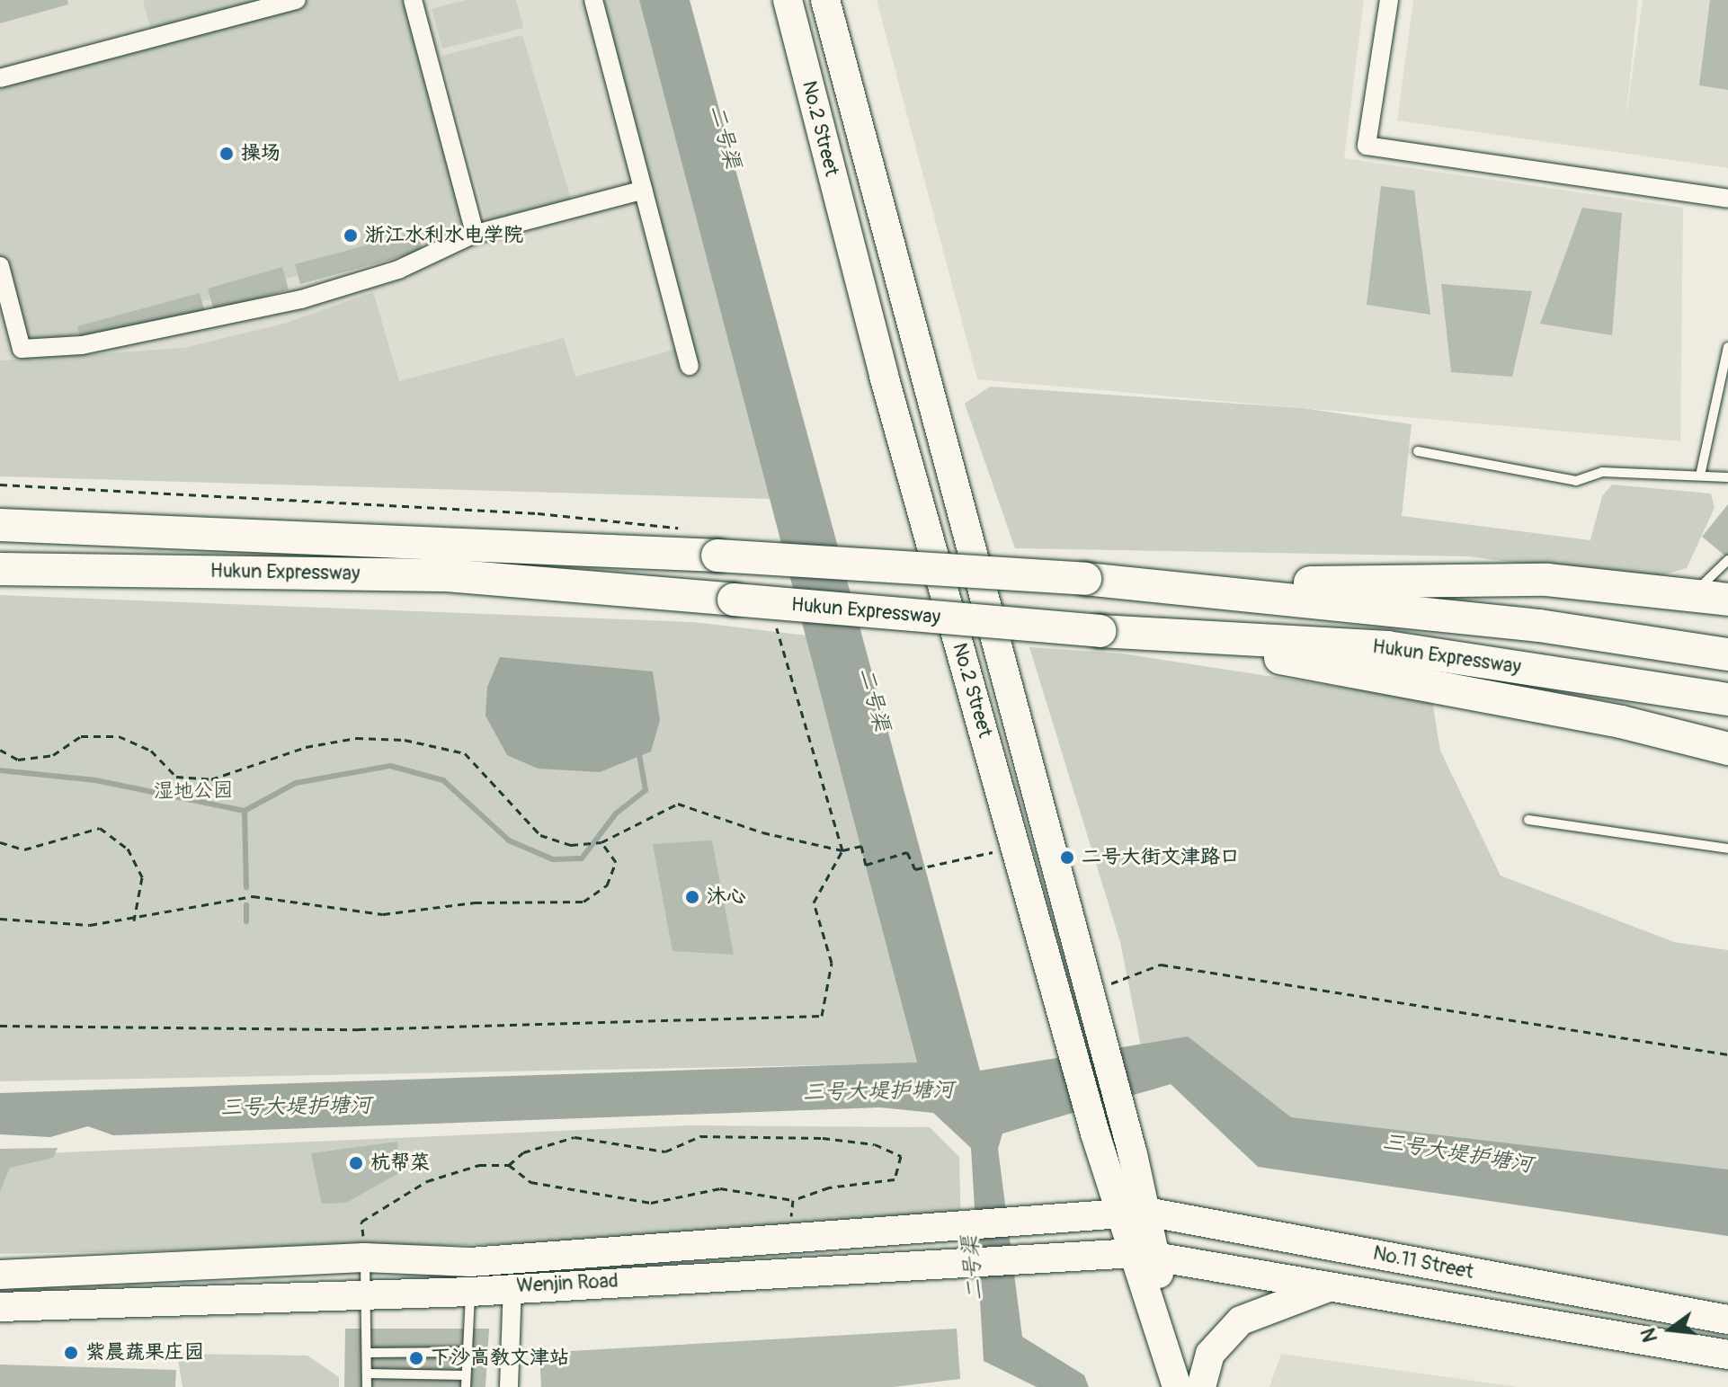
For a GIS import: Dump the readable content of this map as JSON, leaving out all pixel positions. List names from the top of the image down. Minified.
{"streets":{"highway":["Hukun Expressway"],"main road":["No.2 Street","No.11 Street","Wenjin Road"]},"crossings":[["No.2 Street","No.11 Street"],["No.2 Street","Wenjin Road"],["No.11 Street","Wenjin Road"]],"water":["二号渠","三号大堤护塘河"],"parks":["湿地公园"],"places":["操场","浙江水利水电学院","二号大街文津路口","沐心","杭帮菜","紫晨蔬果庄园","下沙高教文津站"],"north":"left"}
